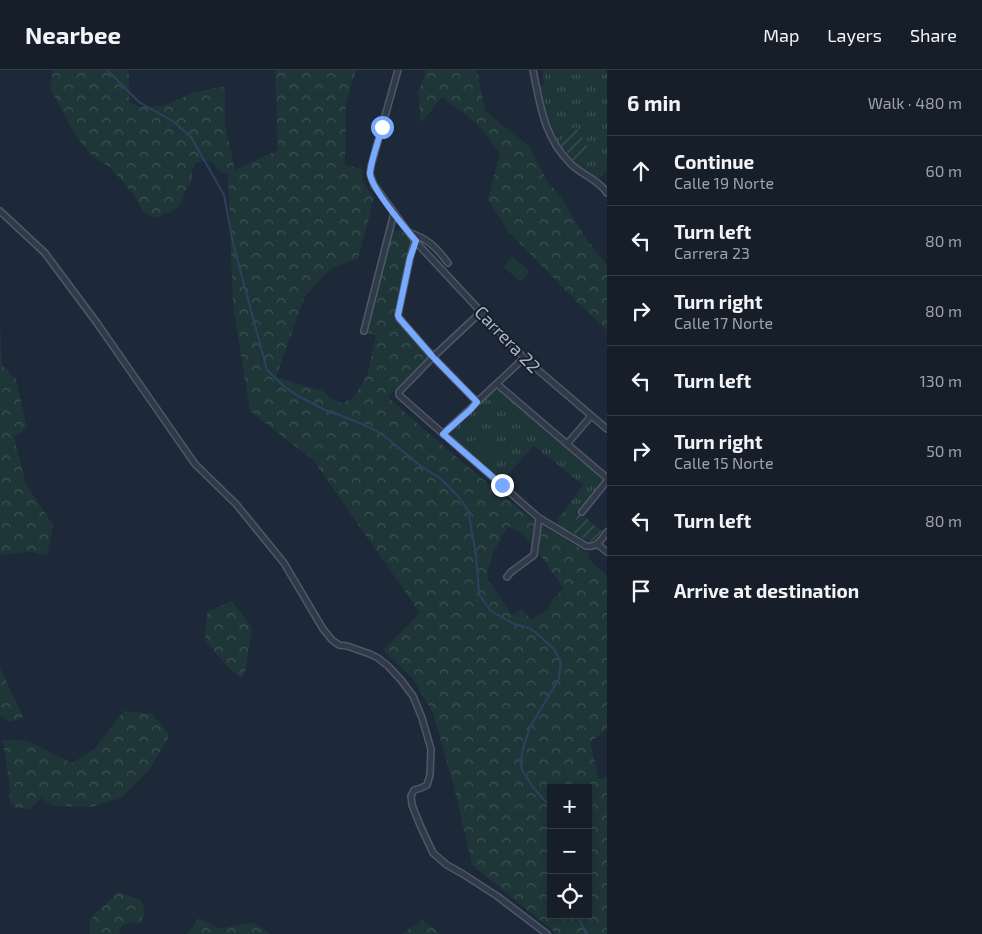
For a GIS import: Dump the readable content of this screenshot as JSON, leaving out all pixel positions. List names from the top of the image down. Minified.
{"streets":{"street":["Carrera 22"]},"page":{"header":"Nearbee","nav":["Map","Layers","Share"],"heading":["6 min","Walk · 480 m"],"list":[["Continue","Calle 19 Norte","60 m"],["Turn left","Carrera 23","80 m"],["Turn right","Calle 17 Norte","80 m"],["Turn left","130 m"],["Turn right","Calle 15 Norte","50 m"],["Turn left","80 m"],"Arrive at destination"],"map_buttons":["+","−"]}}
